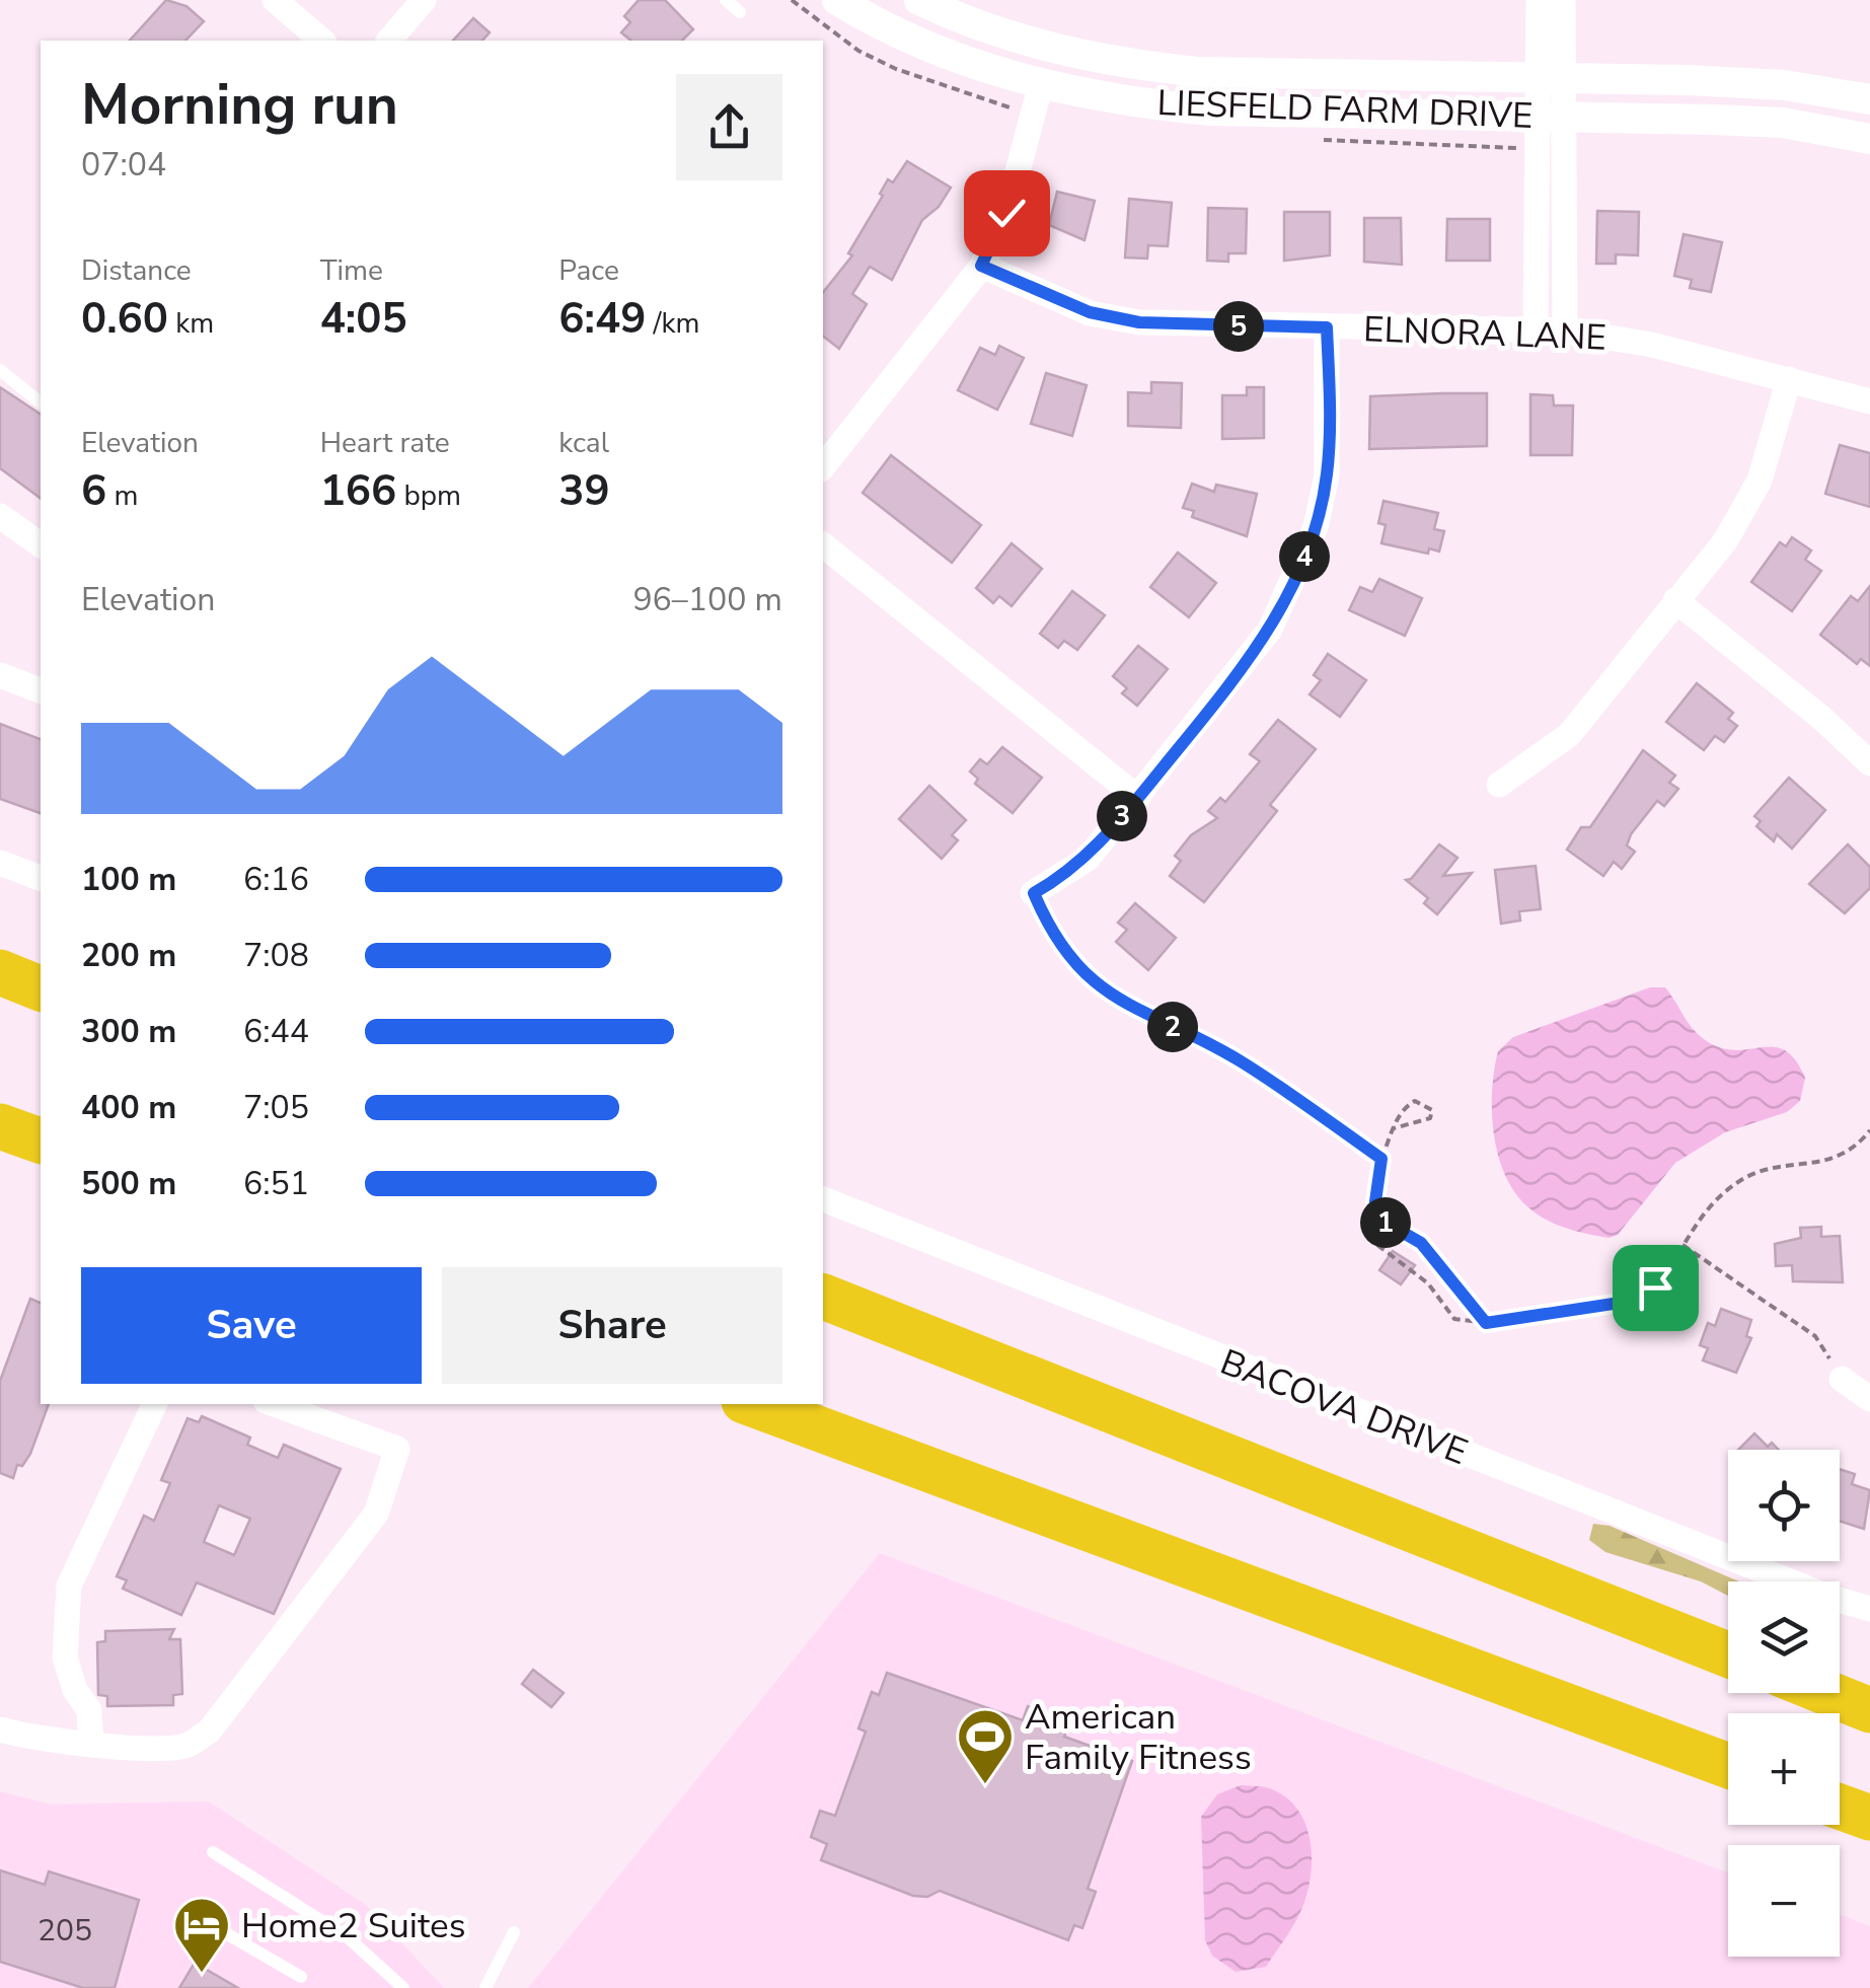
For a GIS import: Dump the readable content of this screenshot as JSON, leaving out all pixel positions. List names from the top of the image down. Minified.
{"streets":{"street":["LIESFELD FARM DRIVE","ELNORA LANE","BACOVA DRIVE"]},"places":{"sports":["American Family Fitness"],"hotel":["Home2 Suites"]},"house_numbers":["205"],"page":{"heading":["Morning run","07:04"],"stats":[["Distance","0.60 km"],["Time","4:05"],["Pace","6:49 /km"],["Elevation","6 m"],["Heart rate","166 bpm"],["kcal","39"]],"pins":["5","4","3","2","1"],"chart":["Elevation","96–100 m"],"list":[{"name":"100 m","note":"6:16"},{"name":"200 m","note":"7:08"},{"name":"300 m","note":"6:44"},{"name":"400 m","note":"7:05"},{"name":"500 m","note":"6:51"}],"buttons":["Save","Share"],"map_buttons":["+","−"]}}
